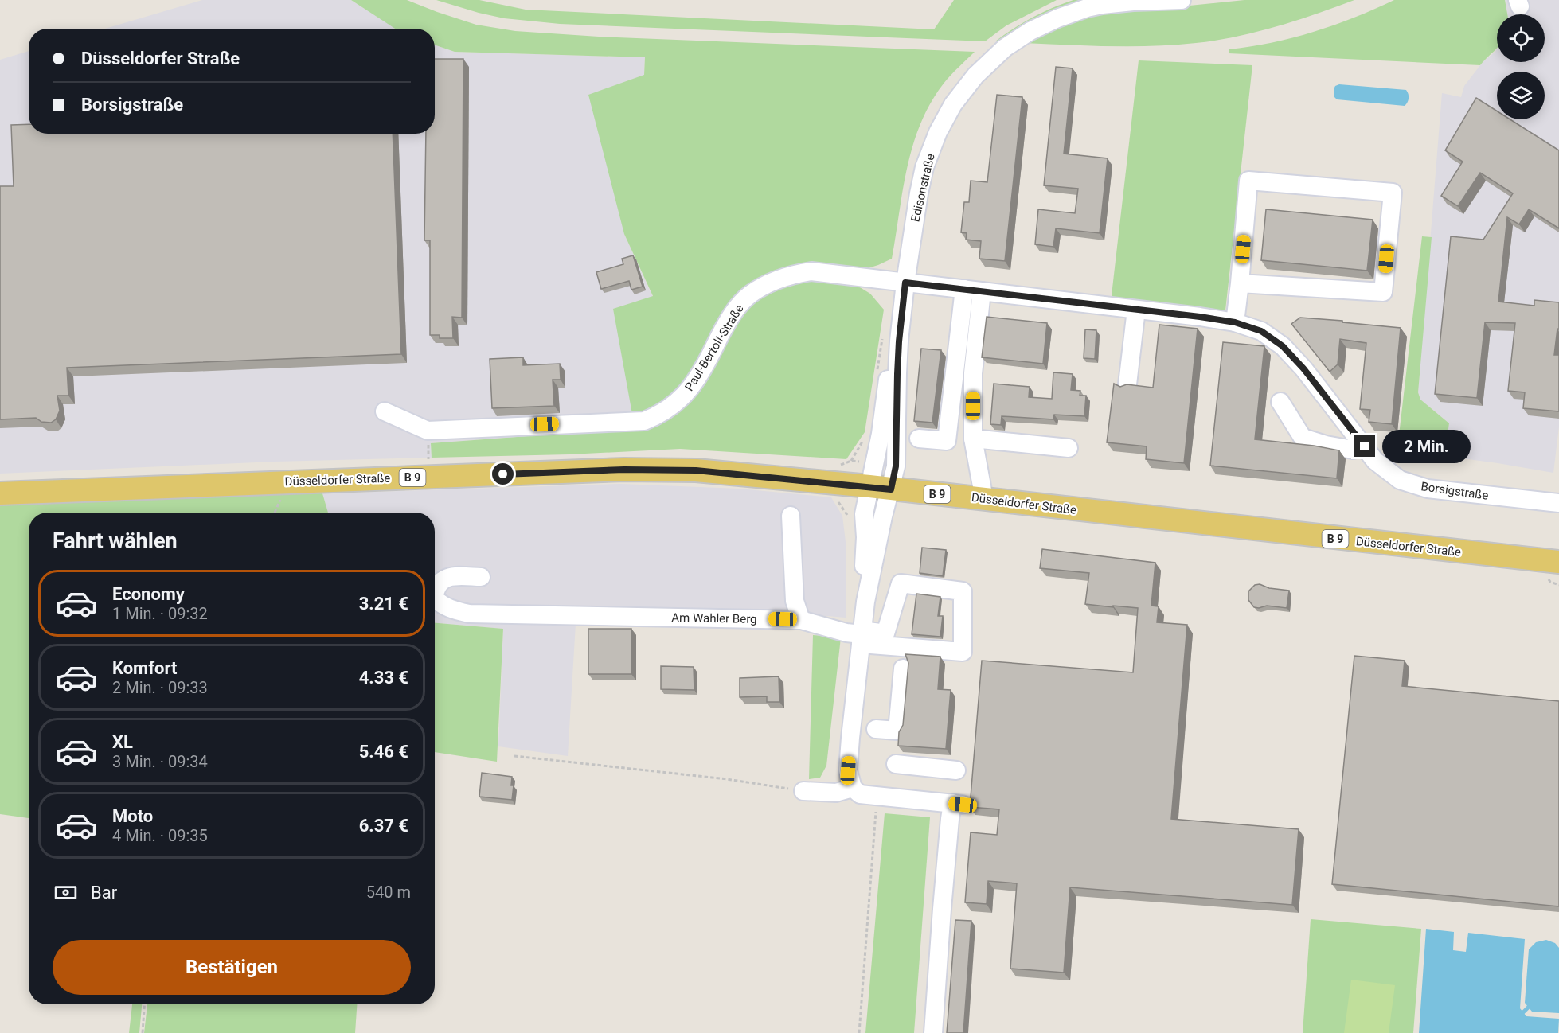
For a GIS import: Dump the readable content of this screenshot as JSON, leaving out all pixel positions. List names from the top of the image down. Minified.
{"streets":{"main road":["B 9","Düsseldorfer Straße"],"street":["Edisonstraße","Paul-Bertoli-Straße","Borsigstraße","Am Wahler Berg"]},"crossings":[["Edisonstraße","Paul-Bertoli-Straße"],["Edisonstraße","Düsseldorfer Straße"],["Edisonstraße","Borsigstraße"],["Paul-Bertoli-Straße","Borsigstraße"]],"page":{"banner":["Düsseldorfer Straße","Borsigstraße"],"bubble":"2 Min.","heading":"Fahrt wählen","list":[{"name":"Economy","note":"1 Min. · 09:32","value":"3.21 €"},{"name":"Komfort","note":"2 Min. · 09:33","value":"4.33 €"},{"name":"XL","note":"3 Min. · 09:34","value":"5.46 €"},{"name":"Moto","note":"4 Min. · 09:35","value":"6.37 €"}],"pay":["Bar","540 m"],"buttons":"Bestätigen"}}
